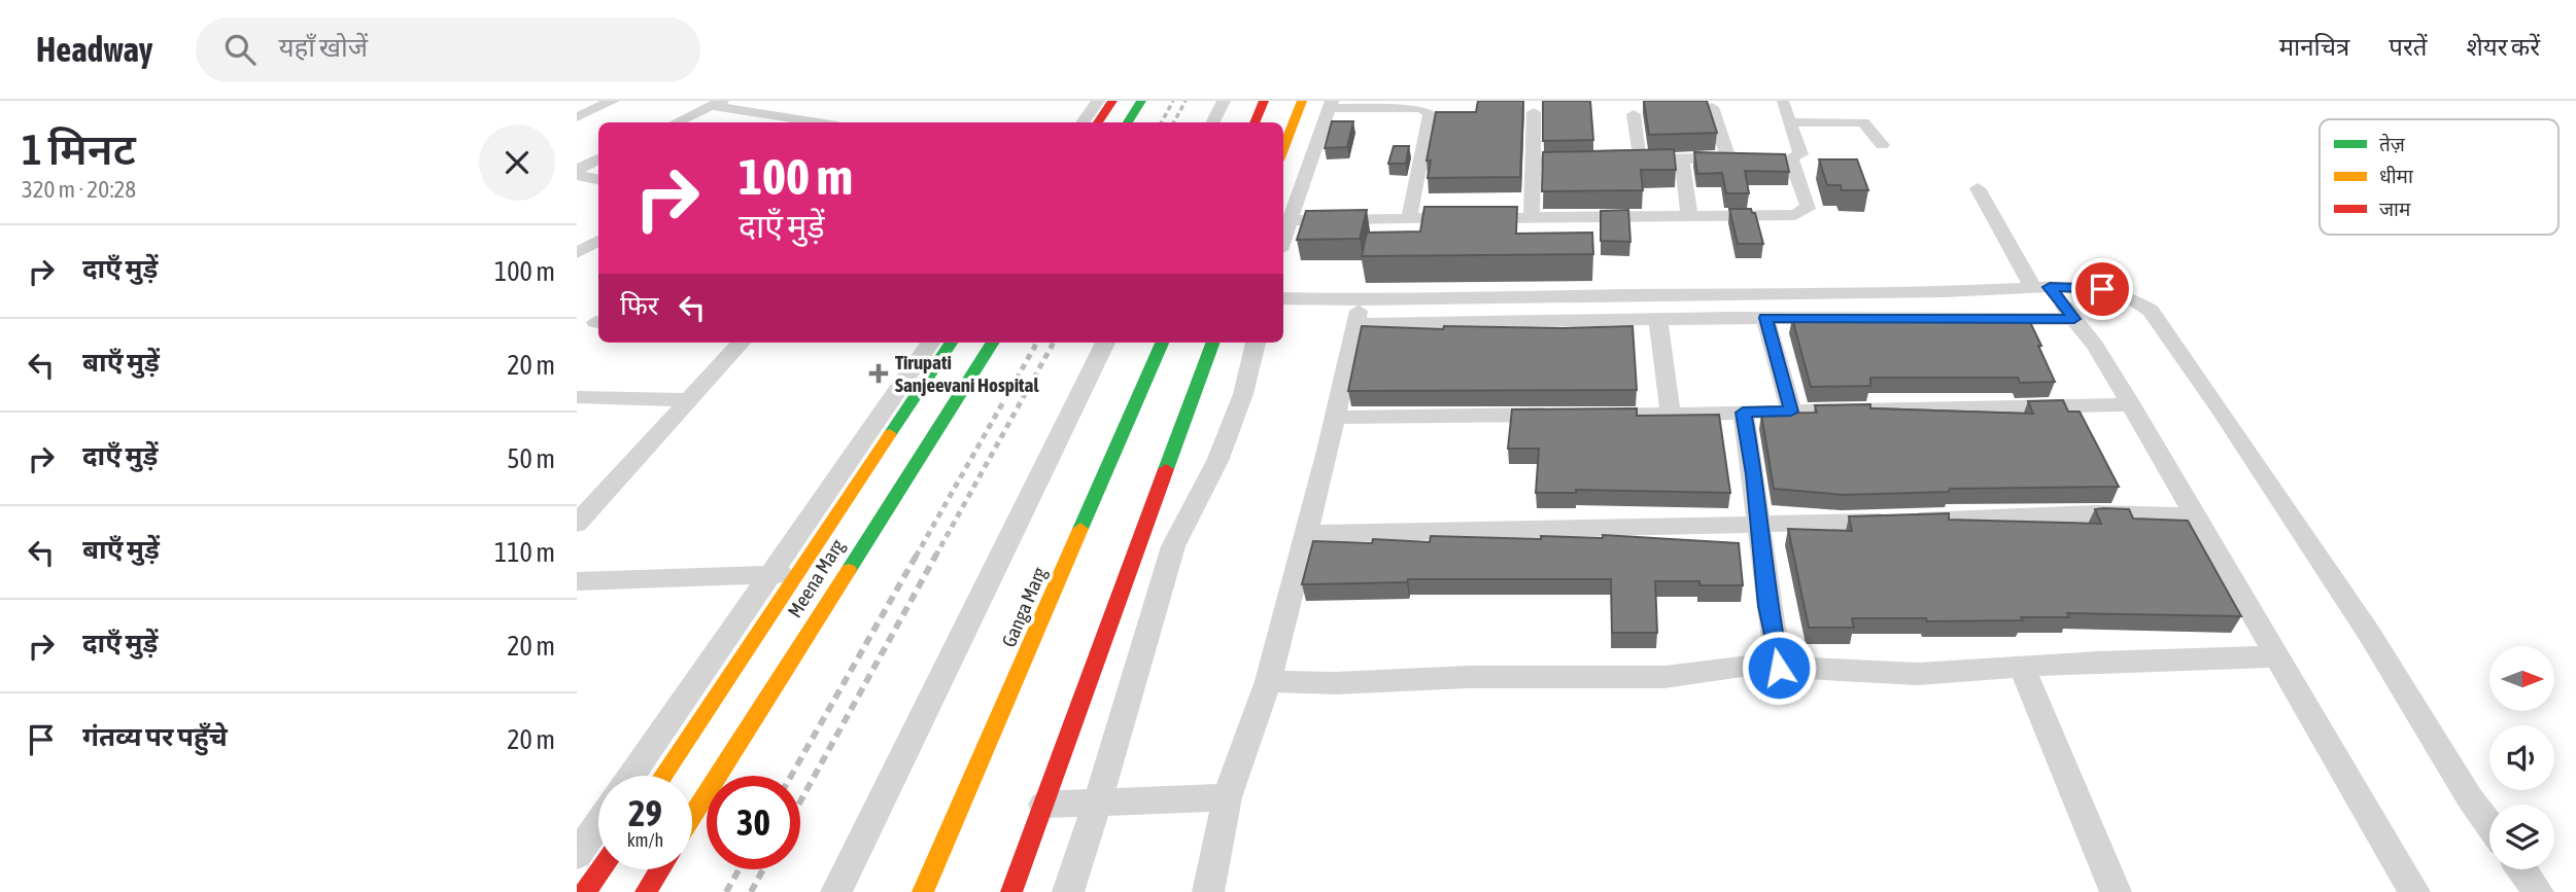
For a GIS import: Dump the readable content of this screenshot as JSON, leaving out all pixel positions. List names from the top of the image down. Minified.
{"streets":{"street":["Meena Marg","Ganga Marg"]},"places":{"health":["Tirupati Sanjeevani Hospital"]},"legend":["तेज़","धीमा","जाम"],"north":"right","page":{"header":"Headway","search":"यहाँ खोजें","nav":["मानचित्र","परतें","शेयर करें"],"heading":["1 मिनट","320 m · 20:28"],"turn":["100 m","दाएँ मुड़ें"],"list":[{"name":"दाएँ मुड़ें","value":"100 m"},{"name":"बाएँ मुड़ें","value":"20 m"},{"name":"दाएँ मुड़ें","value":"50 m"},{"name":"बाएँ मुड़ें","value":"110 m"},{"name":"दाएँ मुड़ें","value":"20 m"},{"name":"गंतव्य पर पहुँचे","value":"20 m"}],"then":"फिर","speed":"29 km/h","limit":"30"}}
